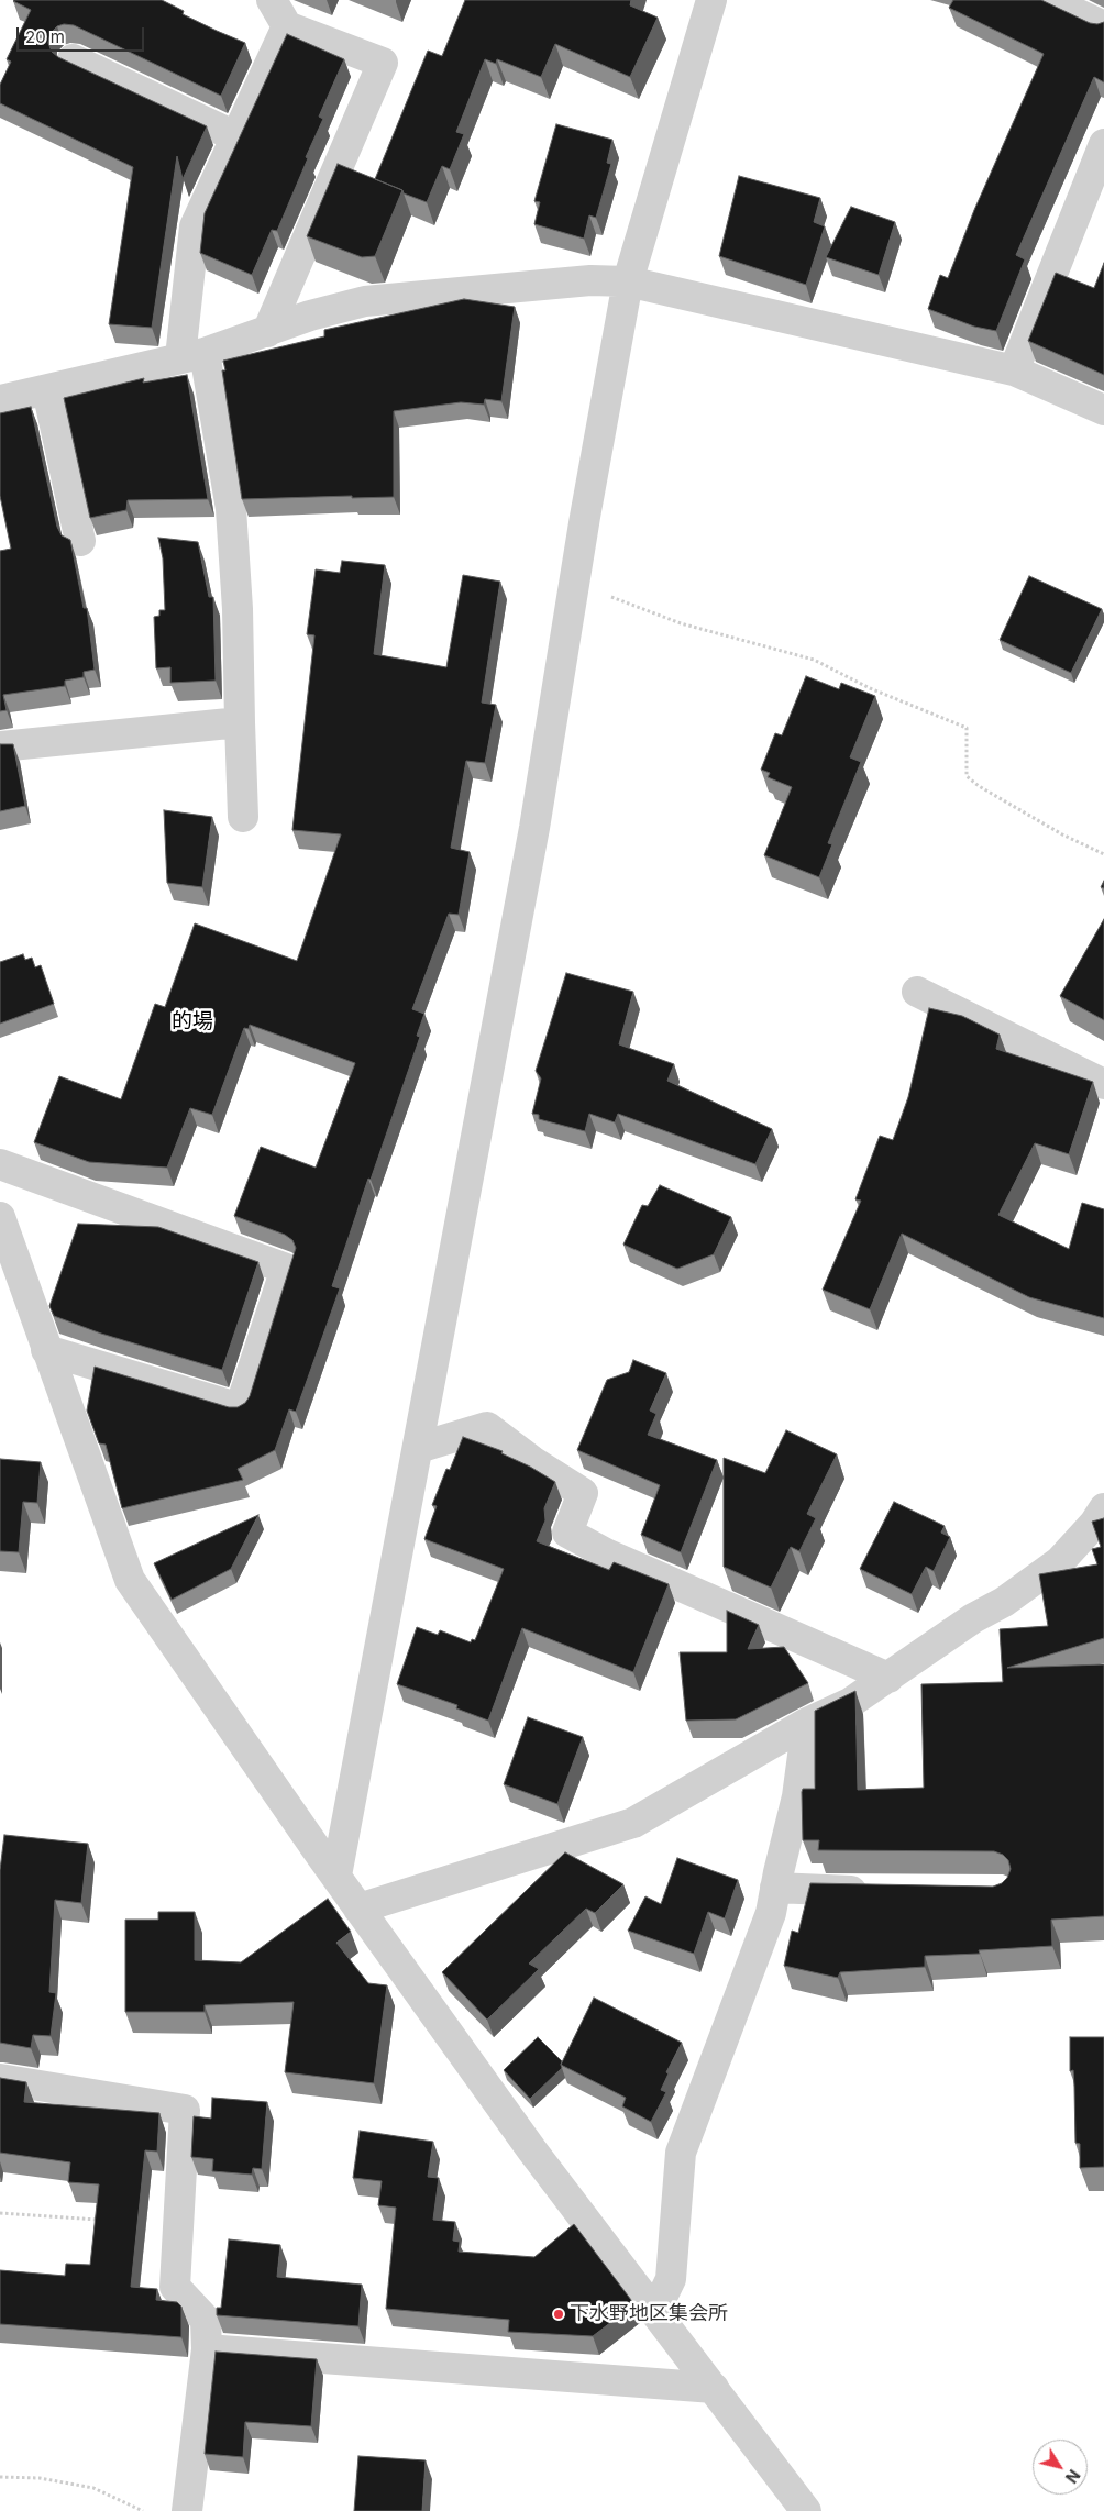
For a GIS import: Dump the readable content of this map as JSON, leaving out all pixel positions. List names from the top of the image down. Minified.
{"districts":["的場"],"places":["下水野地区集会所"],"scale_bar":"20 m","north":"bottom right"}
